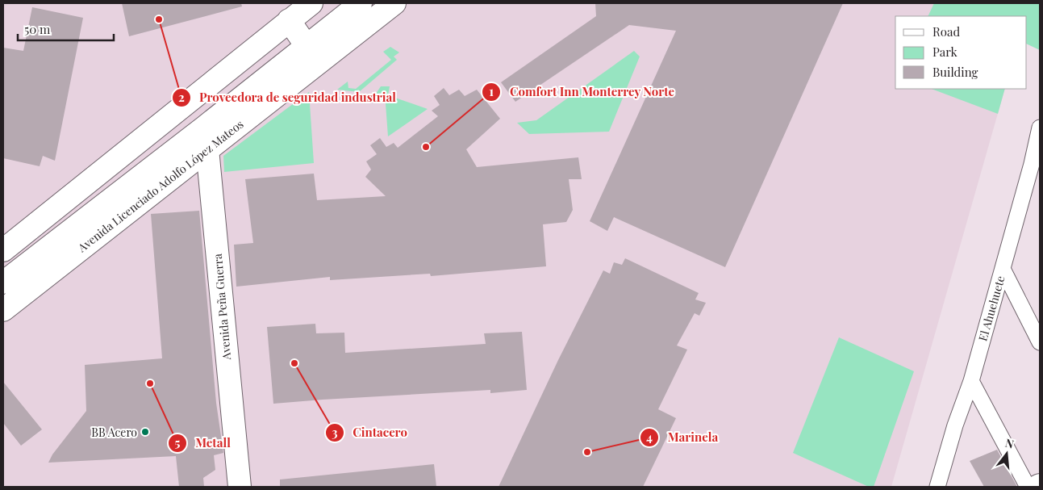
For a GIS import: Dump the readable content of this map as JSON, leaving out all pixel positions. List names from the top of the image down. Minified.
{"streets":{"main road":["Avenida Licenciado Adolfo López Mateos","Avenida Peña Guerra"],"street":["El Ahuehuete"]},"crossings":[["Avenida Licenciado Adolfo López Mateos","Avenida Peña Guerra"]],"places":["Proveedora de seguridad industrial","Comfort Inn Monterrey Norte","Cintacero","Metall","BB Acero","Marinela"],"legend":["Road","Park","Building"],"scale_bar":"50 m","north":"top"}
